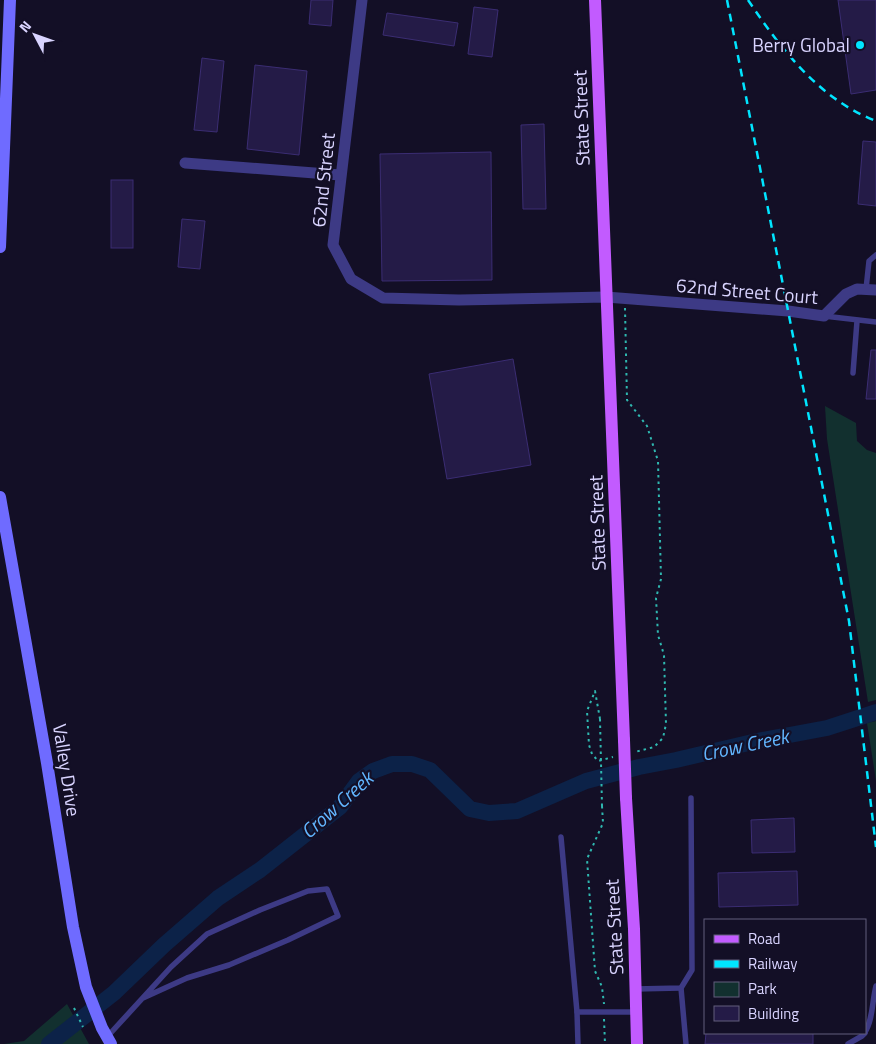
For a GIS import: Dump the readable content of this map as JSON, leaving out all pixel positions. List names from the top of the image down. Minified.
{"streets":{"main road":["State Street"],"street":["62nd Street","62nd Street Court","Valley Drive"]},"crossings":[["State Street","62nd Street"],["State Street","62nd Street Court"],["62nd Street","62nd Street Court"]],"water":["Crow Creek"],"places":["Berry Global"],"legend":["Road","Railway","Park","Building"],"north":"top left"}
